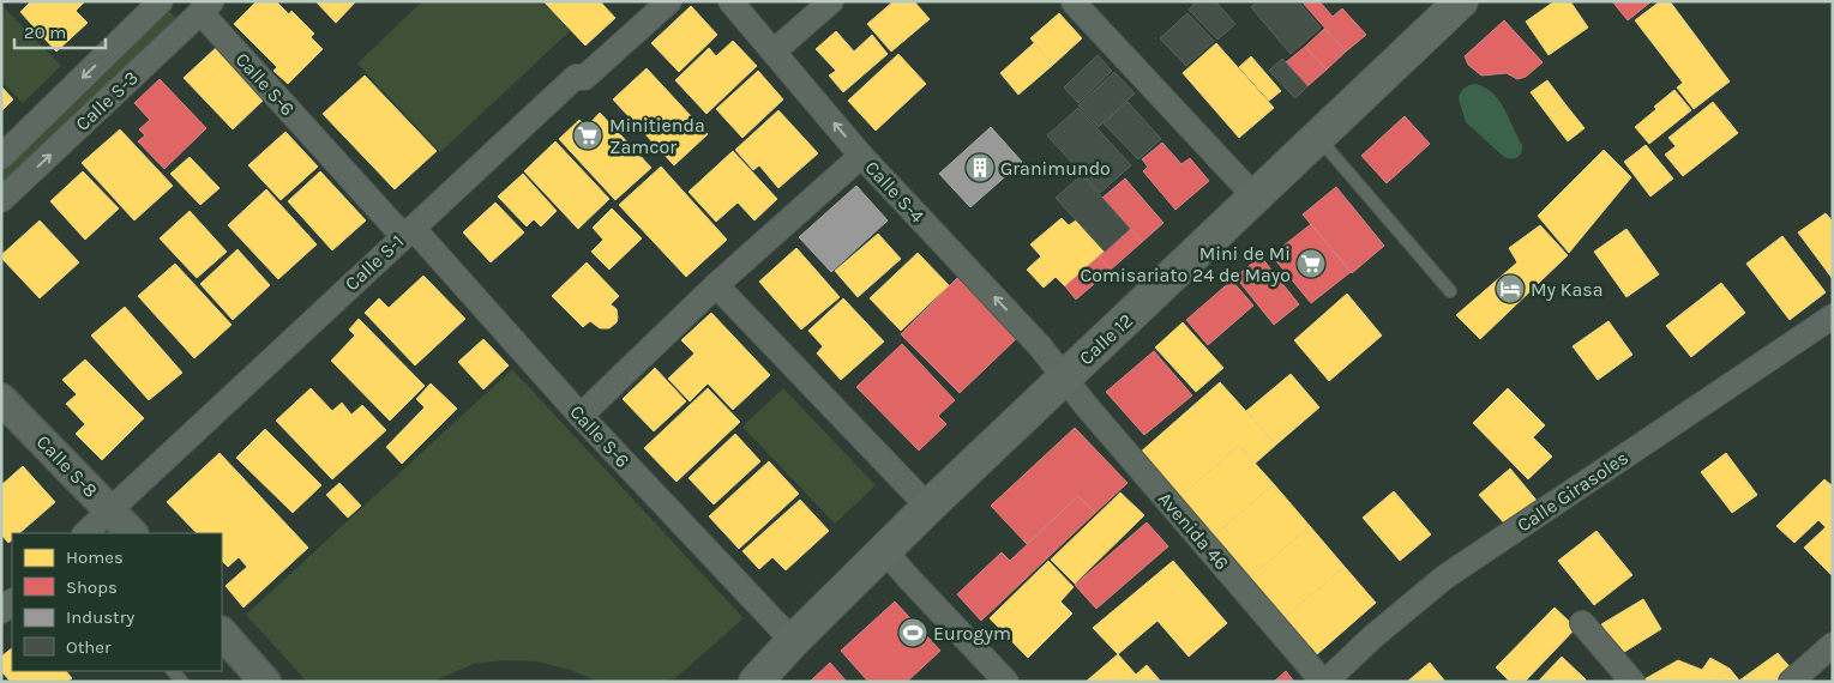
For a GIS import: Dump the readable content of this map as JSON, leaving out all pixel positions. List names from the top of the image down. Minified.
{"streets":{"main road":["Calle 12"],"street":["Calle S-6","Calle S-3","Calle S-4","Calle S-1","Calle S-8","Calle Girasoles","Avenida 46"]},"crossings":[["Calle S-6","Calle S-3"],["Calle S-6","Calle S-1"],["Calle S-6","Calle 12"],["Calle S-4","Calle 12"],["Calle S-4","Avenida 46"],["Calle S-1","Calle S-8"],["Calle 12","Avenida 46"],["Calle Girasoles","Avenida 46"]],"places":{"supermarket":["Minitienda Zamcor","Mini de Mi Comisariato 24 de Mayo"],"building":["Granimundo"],"hotel":["My Kasa"],"sports":["Eurogym"]},"legend":["Homes","Shops","Industry","Other"],"scale_bar":"20 m"}
